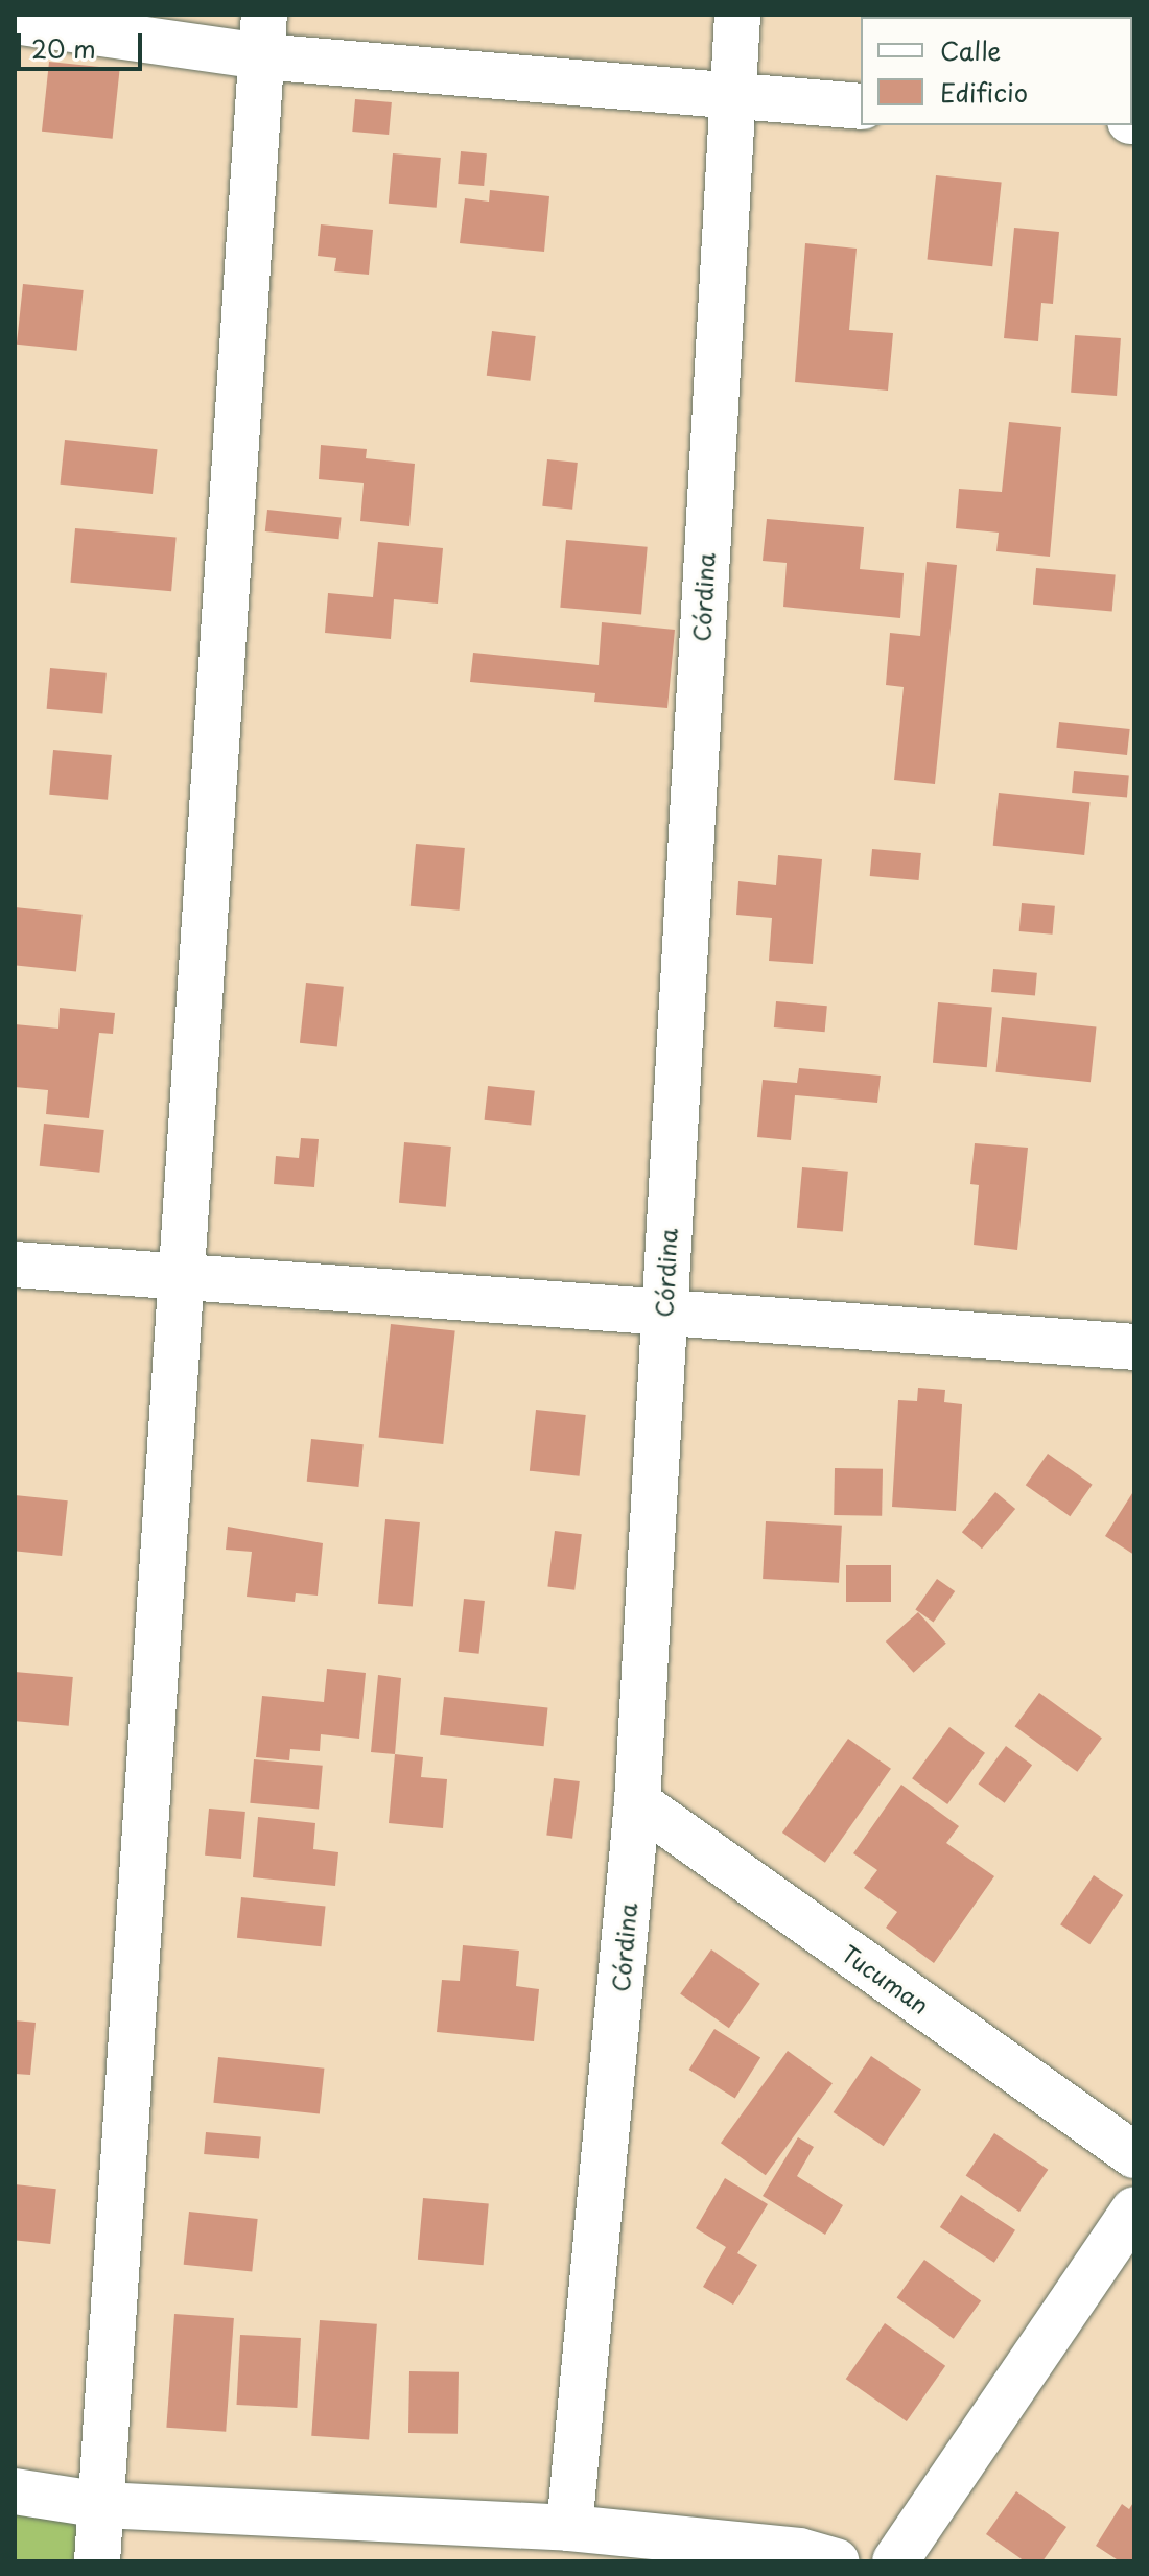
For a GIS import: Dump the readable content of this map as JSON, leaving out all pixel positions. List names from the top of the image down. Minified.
{"streets":{"street":["Córdina","Tucuman"]},"crossings":[["Córdina","Tucuman"]],"legend":["Calle","Edificio"],"scale_bar":"20 m"}
